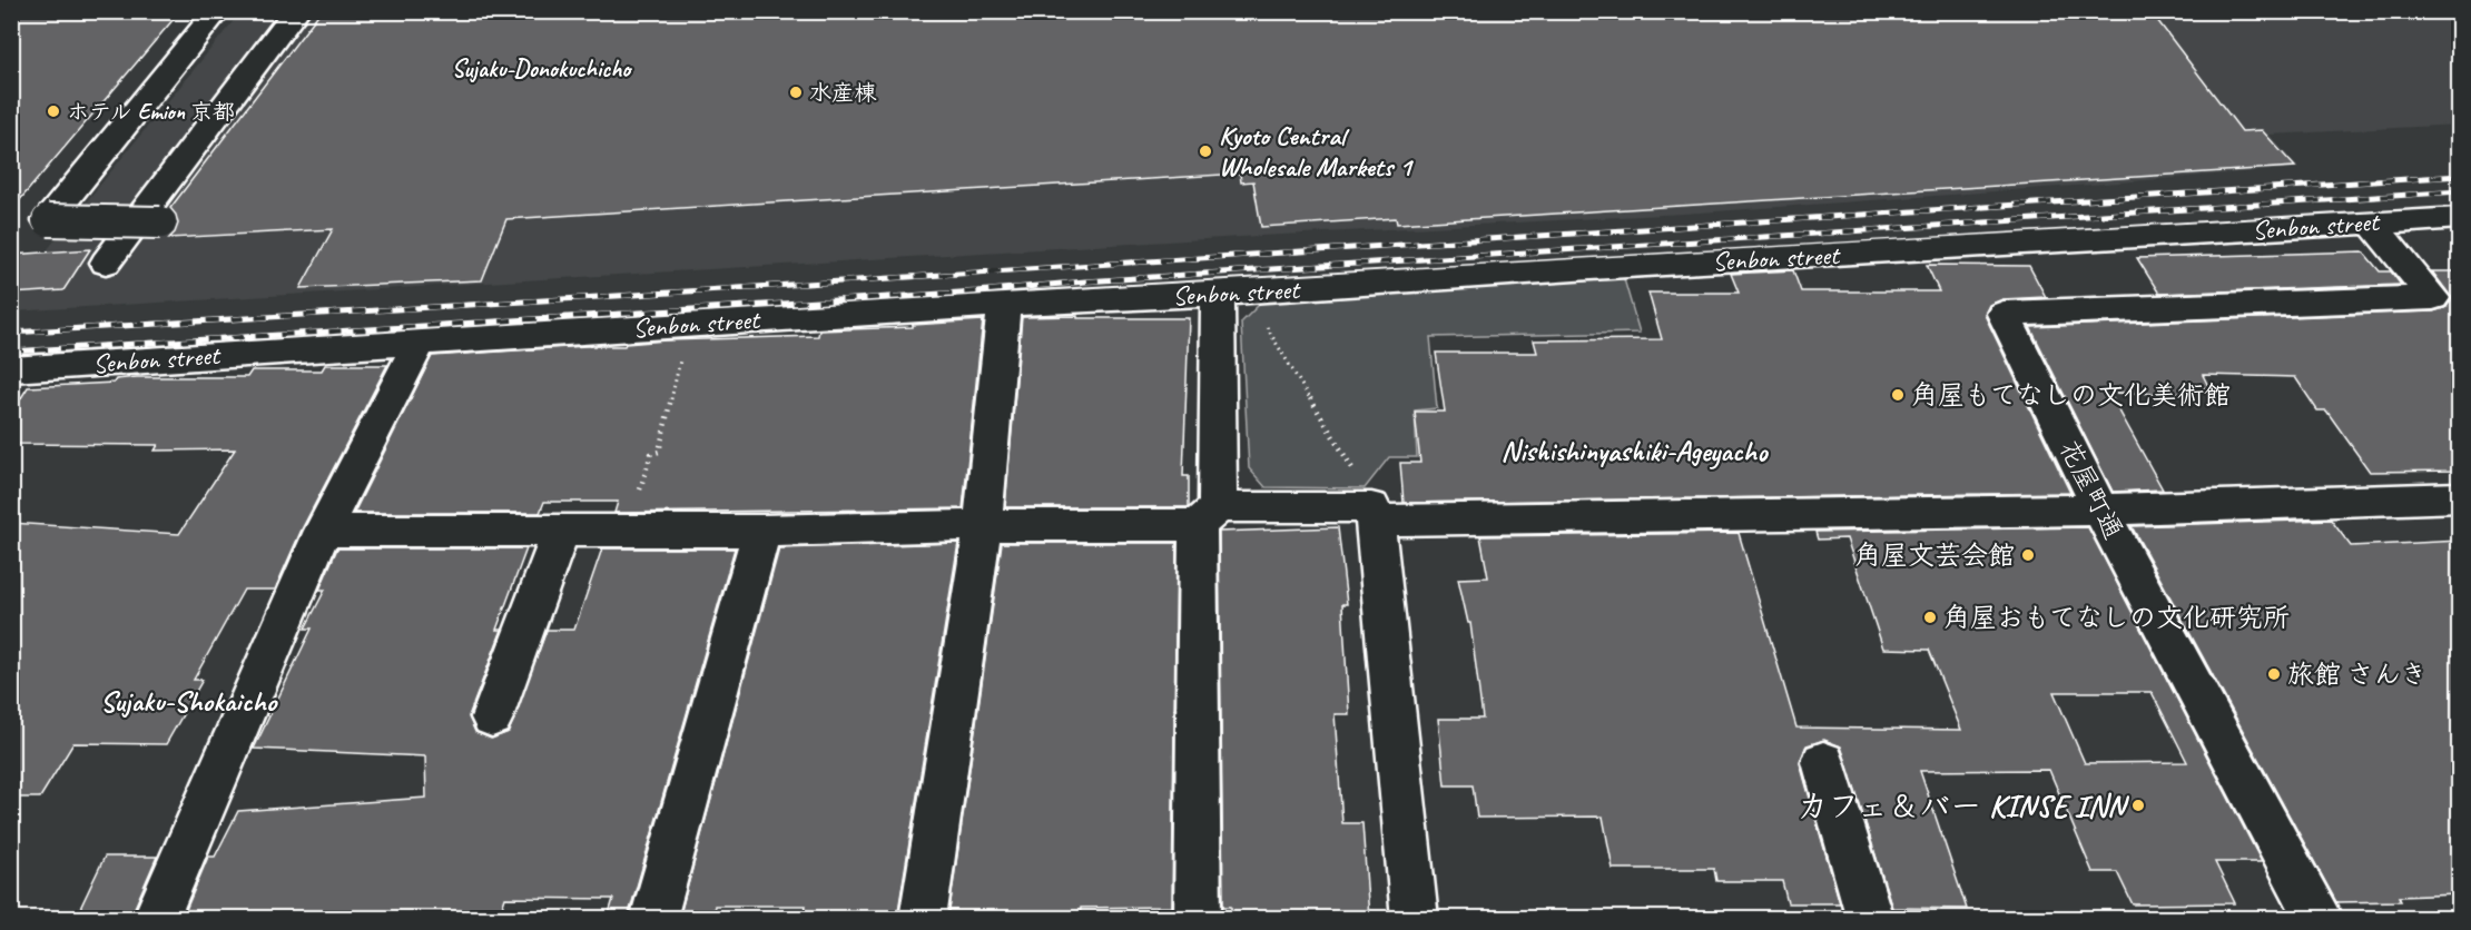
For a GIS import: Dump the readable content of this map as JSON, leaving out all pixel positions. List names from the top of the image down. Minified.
{"streets":{"street":["Senbon street","花屋町通"]},"crossings":[["Senbon street","花屋町通"]],"districts":["Sujaku-Donokuchicho","Nishishinyashiki-Ageyacho","Sujaku-Shokaicho"],"places":["水産棟","ホテル Emion 京都","Kyoto Central Wholesale Markets 1","角屋もてなしの文化美術館","角屋文芸会館","角屋おもてなしの文化研究所","旅館 さんき","カフェ＆バー KINSE INN"]}
